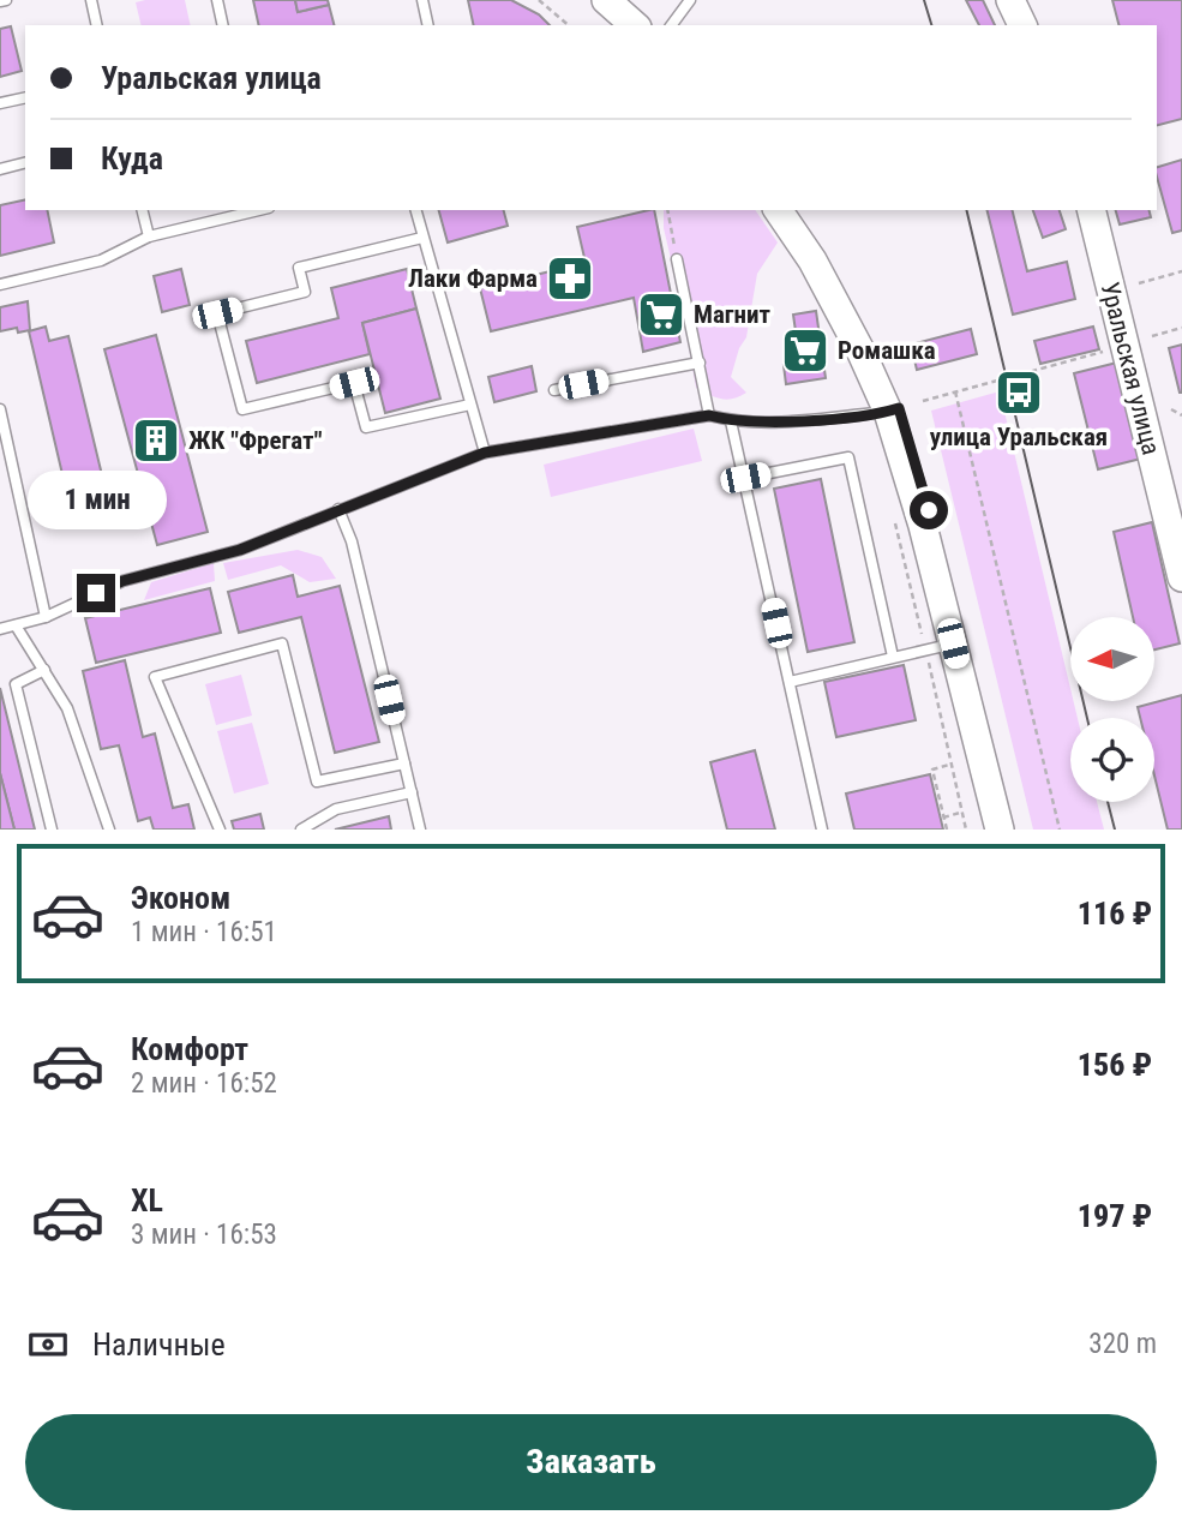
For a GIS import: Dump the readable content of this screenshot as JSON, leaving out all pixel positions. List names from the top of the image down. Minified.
{"streets":{"main road":["Уральская улица"]},"places":{"pharmacy":["Лаки Фарма"],"supermarket":["Магнит","Ромашка"],"bus stop":["улица Уральская"],"building":["ЖК \"Фрегат\""]},"north":"left","page":{"banner":["Уральская улица","Куда"],"bubble":"1 мин","list":[{"name":"Эконом","note":"1 мин · 16:51","value":"116 ₽"},{"name":"Комфорт","note":"2 мин · 16:52","value":"156 ₽"},{"name":"XL","note":"3 мин · 16:53","value":"197 ₽"}],"pay":["Наличные","320 m"],"buttons":"Заказать"}}
